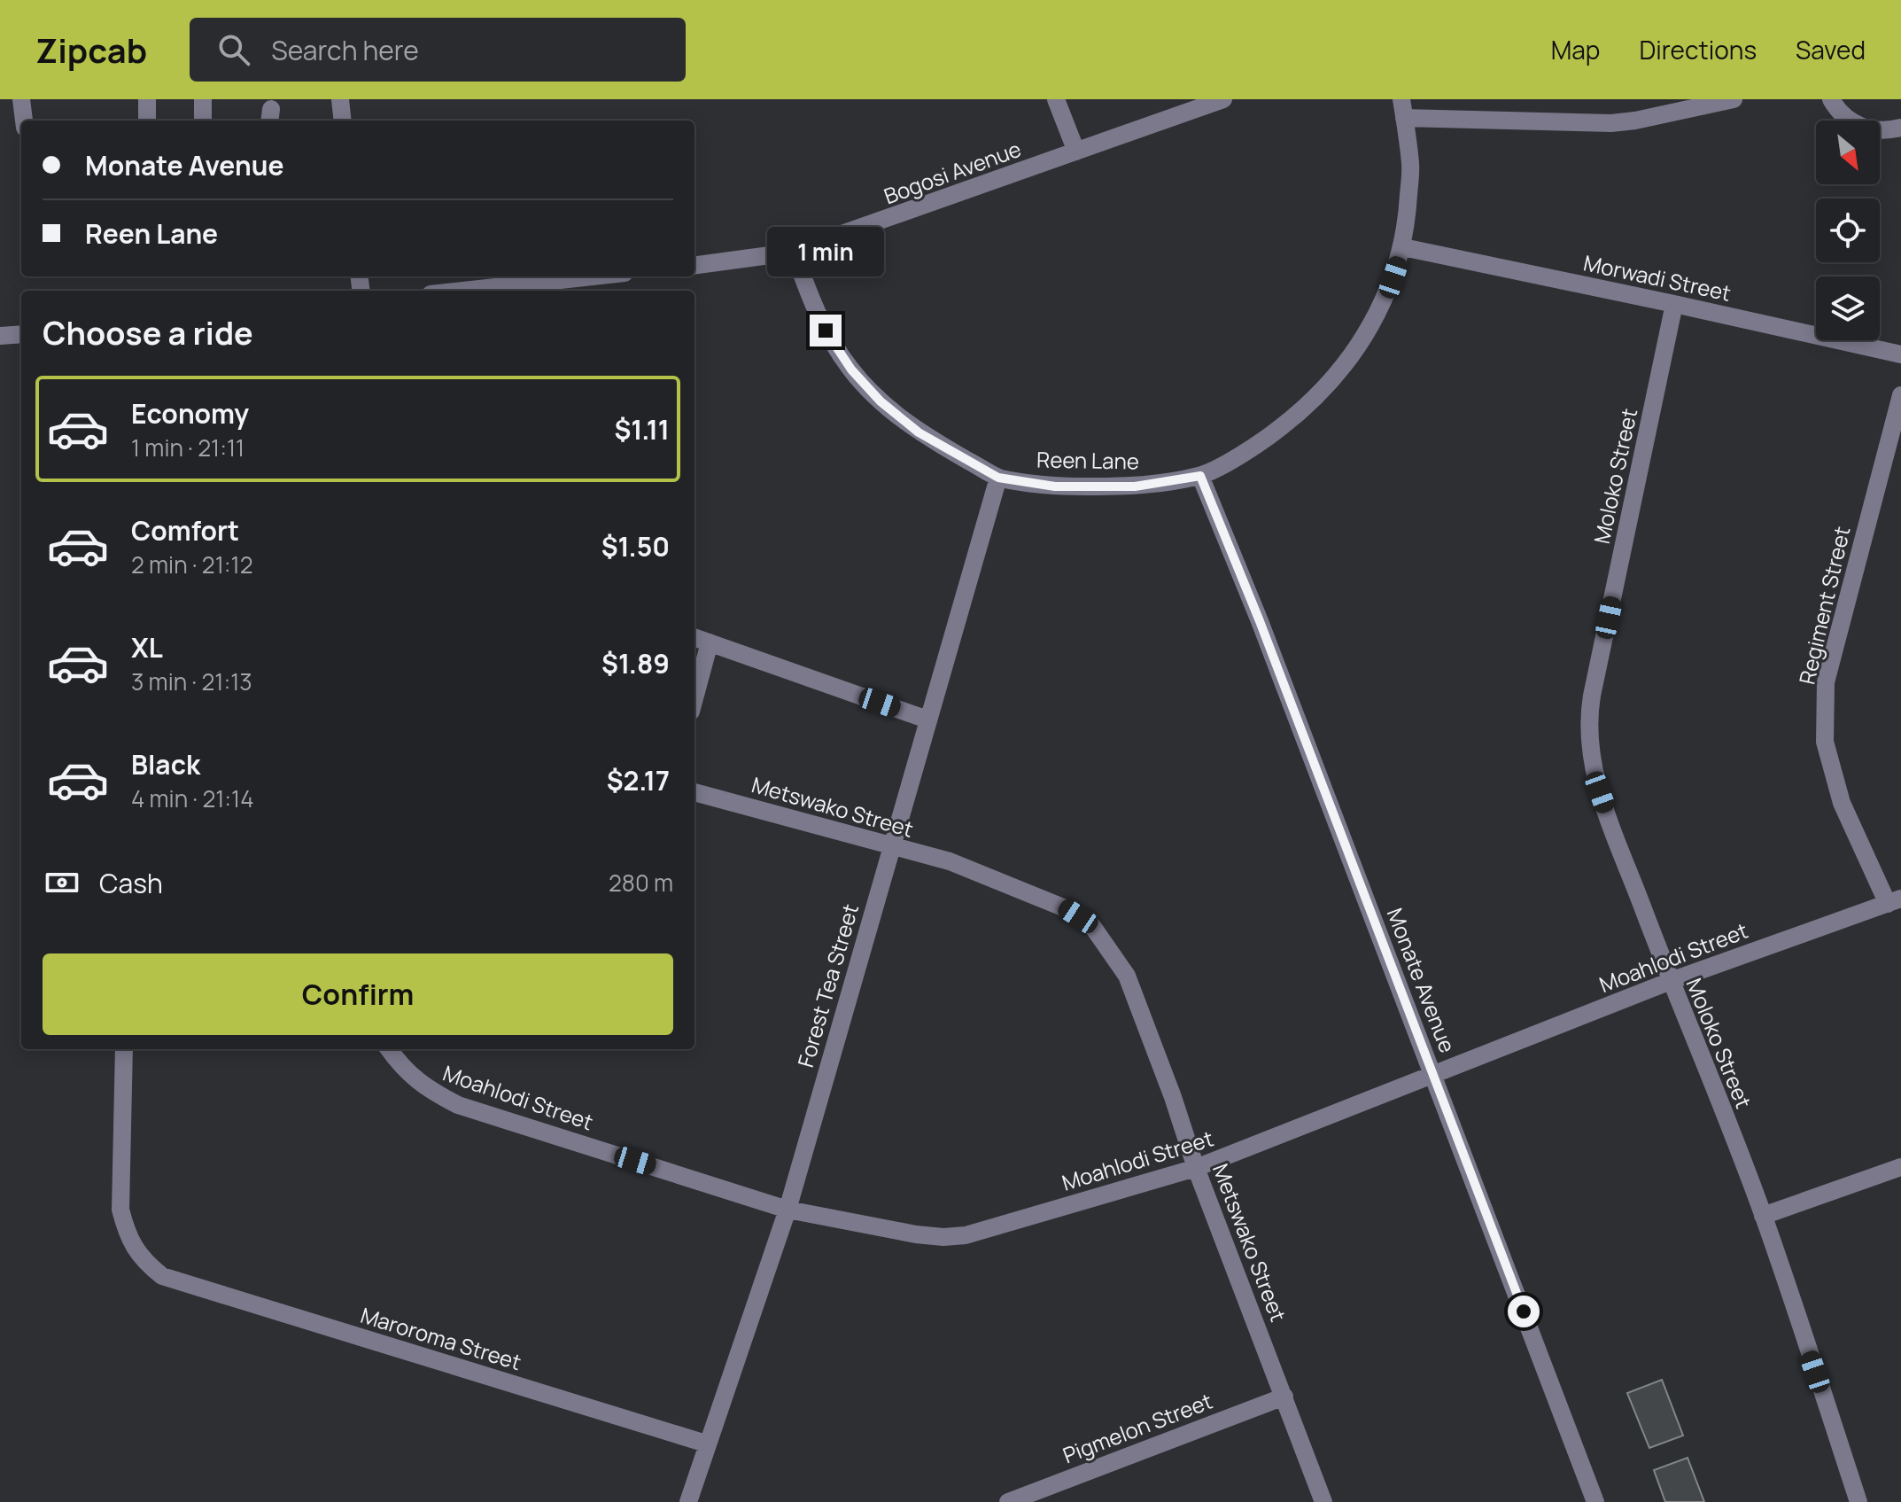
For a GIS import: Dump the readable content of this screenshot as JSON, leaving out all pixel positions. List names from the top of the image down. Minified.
{"streets":{"street":["Bogosi Avenue","Morwadi Street","Reen Lane","Moloko Street","Regiment Street","Metswako Street","Moahlodi Street","Monate Avenue","Forest Tea Street","Maroroma Street","Pigmelon Street"]},"crossings":[["Bogosi Avenue","Reen Lane"],["Morwadi Street","Reen Lane"],["Morwadi Street","Moloko Street"],["Reen Lane","Monate Avenue"],["Reen Lane","Forest Tea Street"],["Moloko Street","Moahlodi Street"],["Regiment Street","Moahlodi Street"],["Metswako Street","Moahlodi Street"],["Metswako Street","Forest Tea Street"],["Metswako Street","Pigmelon Street"],["Moahlodi Street","Monate Avenue"],["Moahlodi Street","Forest Tea Street"],["Forest Tea Street","Maroroma Street"]],"north":"bottom right","page":{"header":"Zipcab","search":"Search here","nav":["Map","Directions","Saved"],"banner":["Monate Avenue","Reen Lane"],"bubble":"1 min","heading":"Choose a ride","list":[{"name":"Economy","note":"1 min · 21:11","value":"$1.11"},{"name":"Comfort","note":"2 min · 21:12","value":"$1.50"},{"name":"XL","note":"3 min · 21:13","value":"$1.89"},{"name":"Black","note":"4 min · 21:14","value":"$2.17"}],"pay":["Cash","280 m"],"buttons":"Confirm"}}
